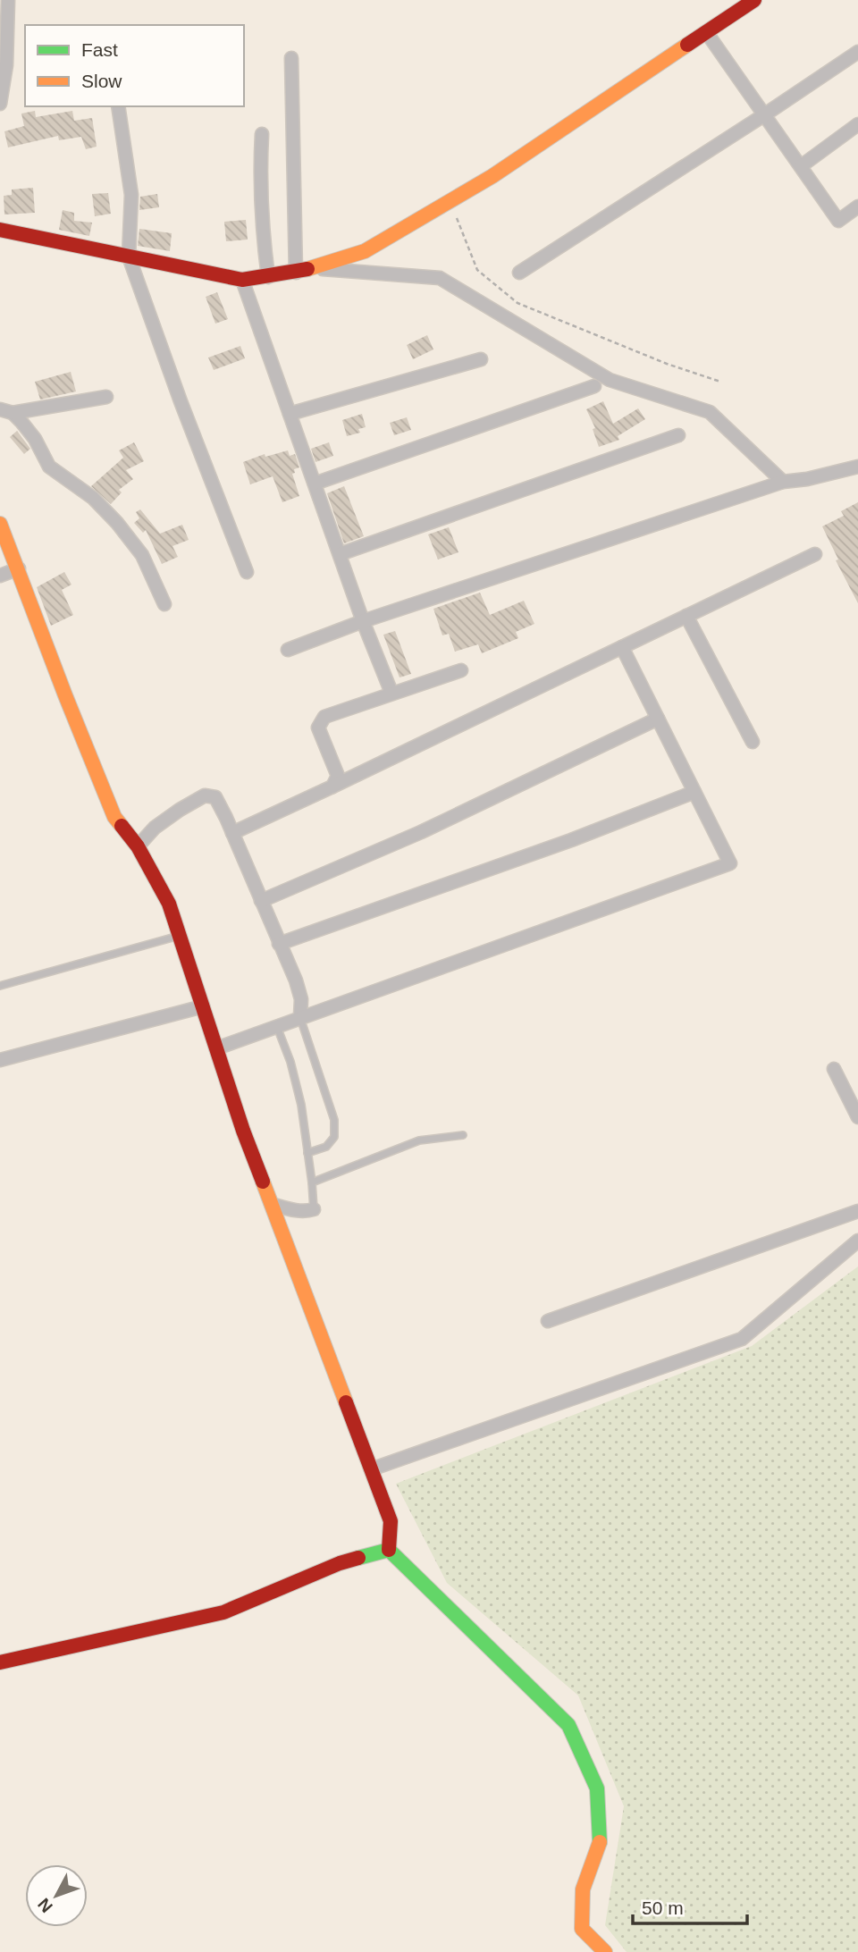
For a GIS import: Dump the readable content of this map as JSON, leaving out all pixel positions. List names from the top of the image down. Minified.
{"legend":["Fast","Slow"],"scale_bar":"50 m","north":"bottom left"}
